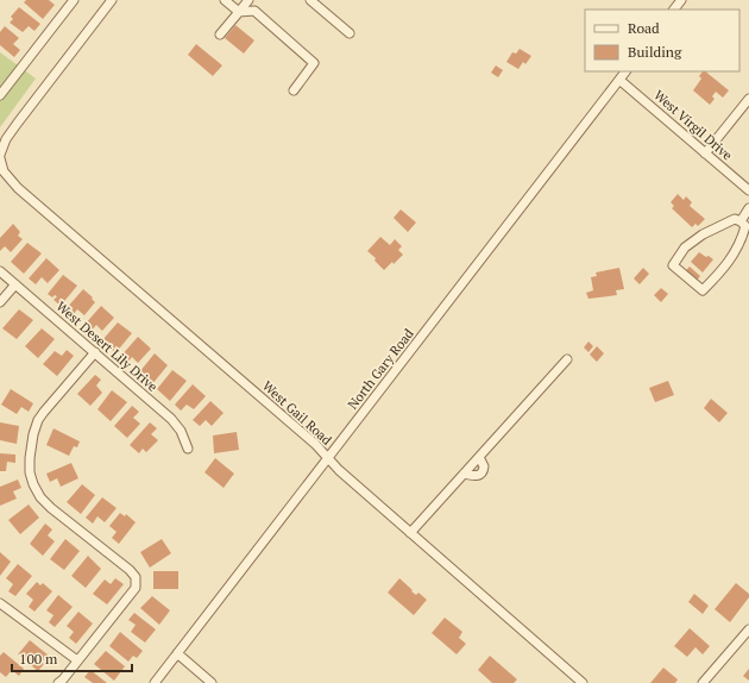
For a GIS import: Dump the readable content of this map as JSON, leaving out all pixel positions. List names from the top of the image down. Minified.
{"streets":{"street":["West Virgil Drive","West Desert Lily Drive","North Gary Road","West Gail Road"]},"crossings":[["West Virgil Drive","North Gary Road"],["North Gary Road","West Gail Road"]],"legend":["Road","Building"],"scale_bar":"100 m"}
